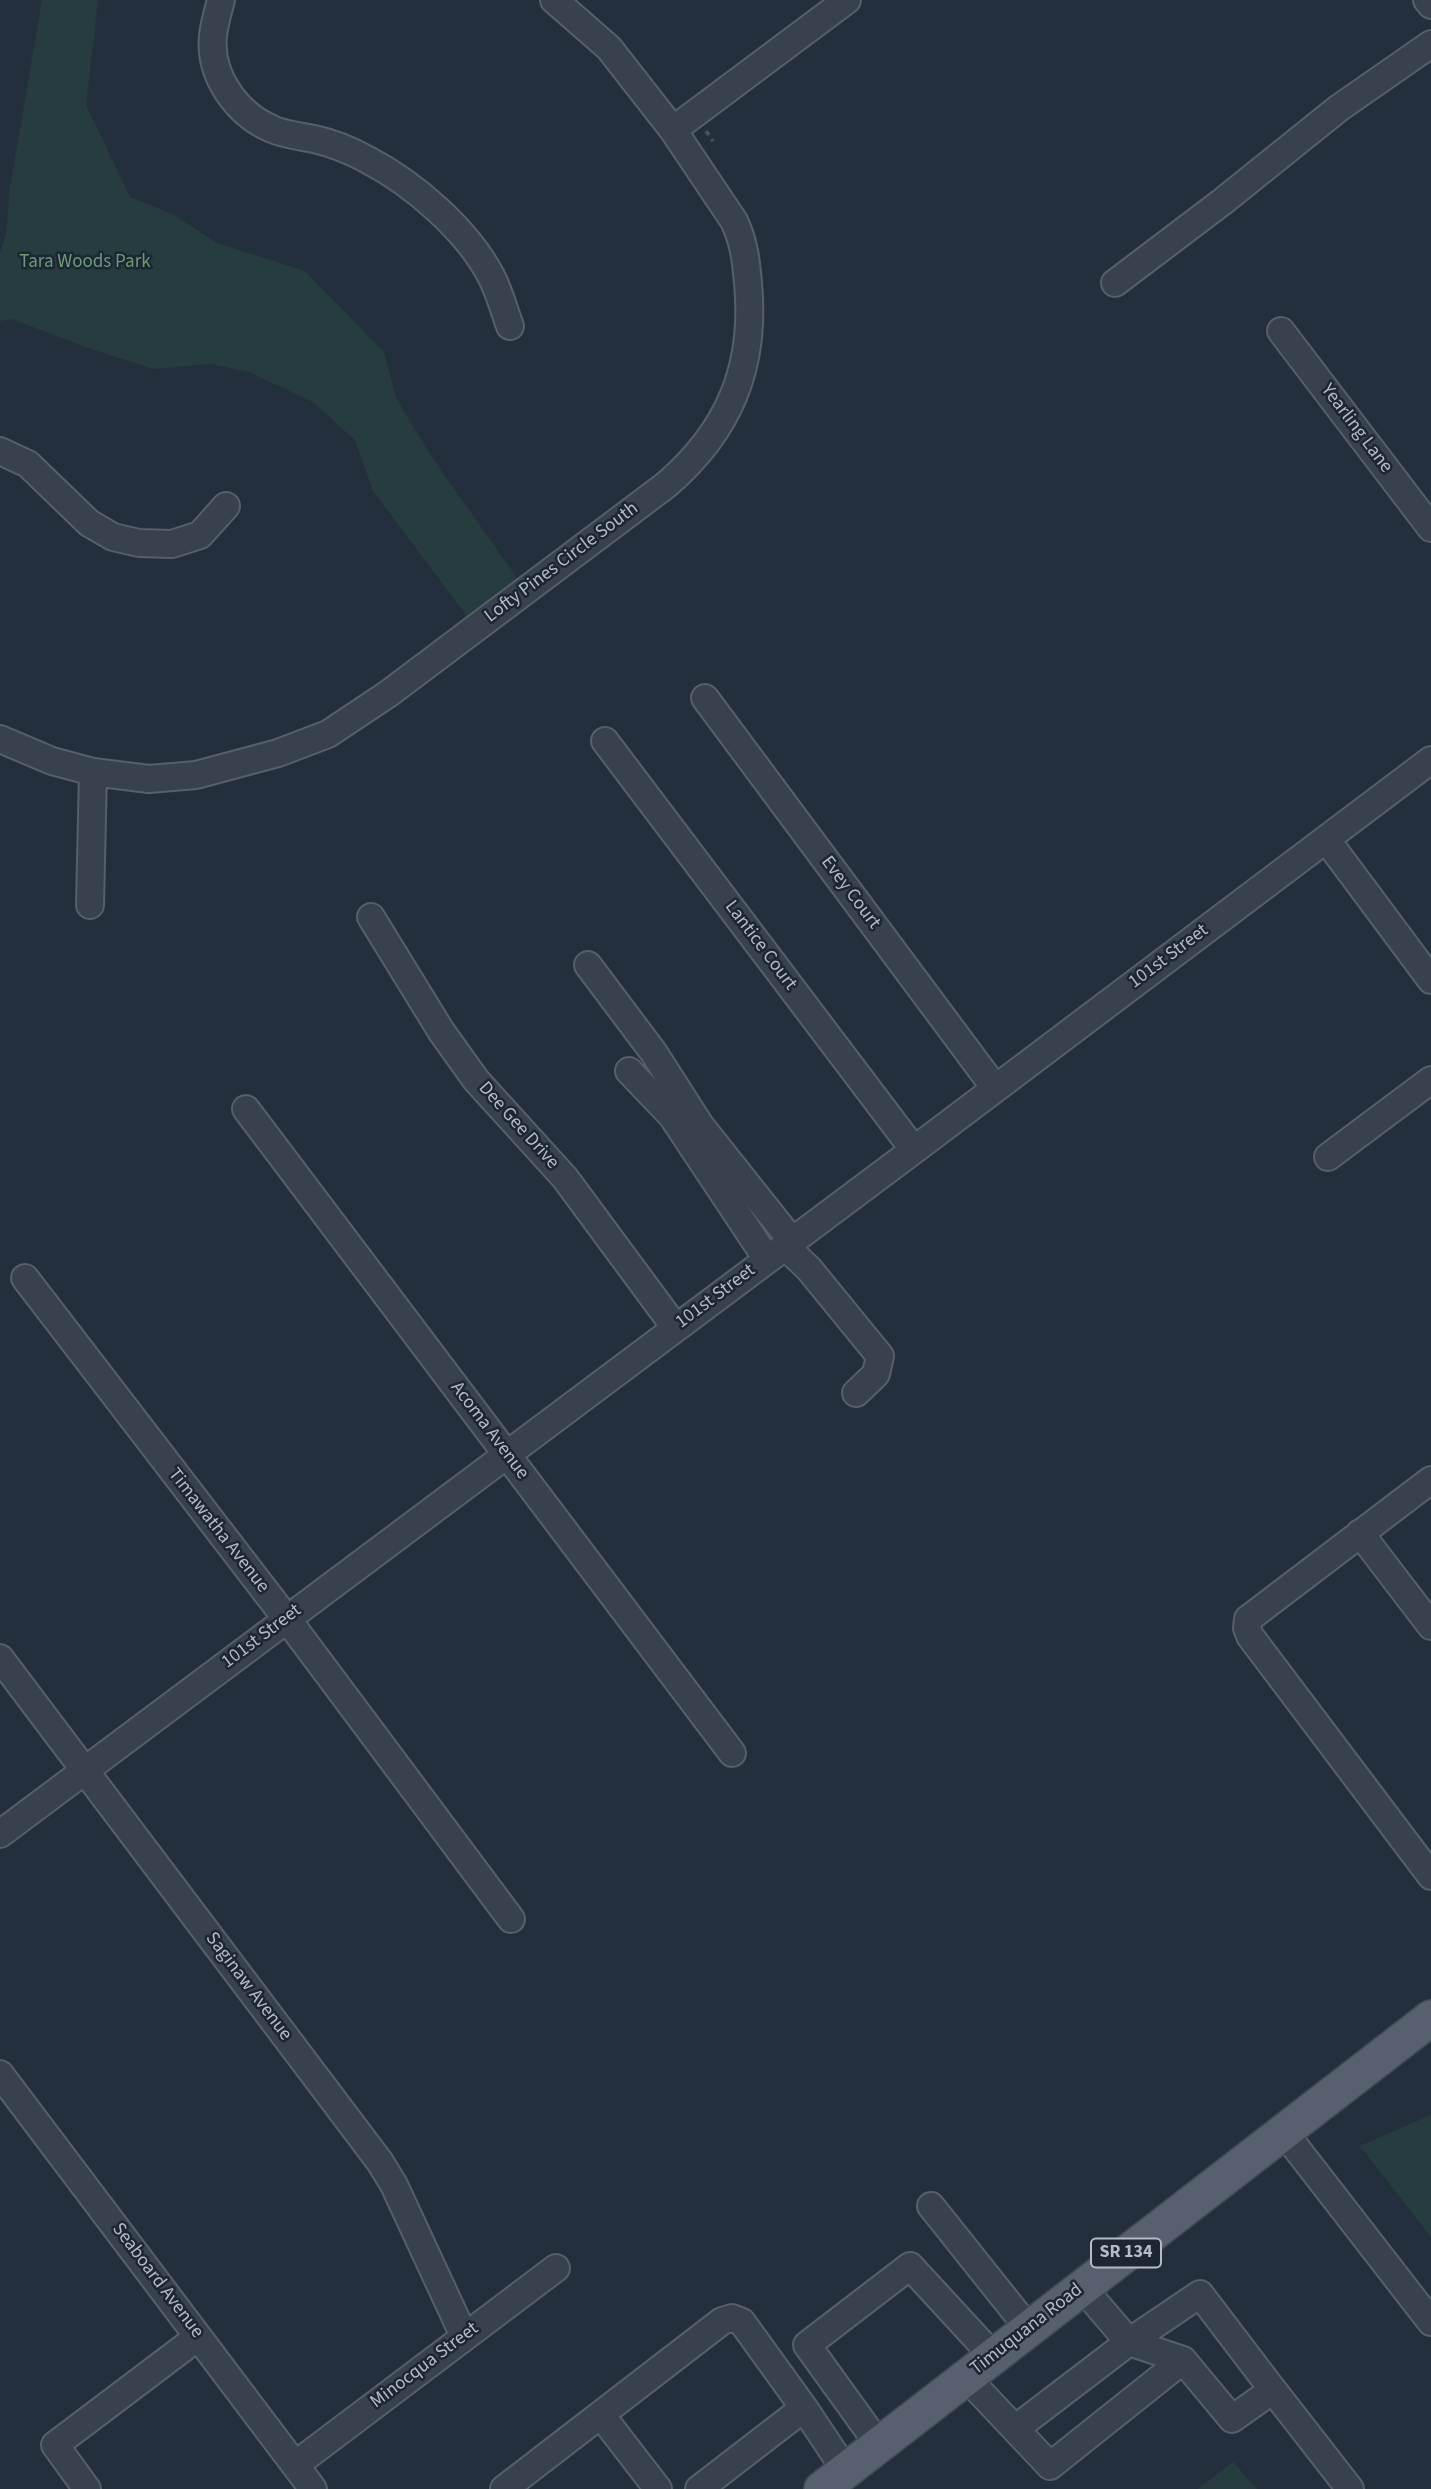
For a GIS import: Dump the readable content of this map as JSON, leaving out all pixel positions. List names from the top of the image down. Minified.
{"streets":{"main road":["SR 134","Timuquana Road"],"street":["Yearling Lane","Lofty Pines Circle South","Evey Court","Lantice Court","101st Street","Dee Gee Drive","Acoma Avenue","Timawatha Avenue","Saginaw Avenue","Seaboard Avenue","Minocqua Street"]},"crossings":[["Evey Court","101st Street"],["Lantice Court","101st Street"],["101st Street","Dee Gee Drive"],["101st Street","Acoma Avenue"],["101st Street","Timawatha Avenue"],["101st Street","Saginaw Avenue"],["Saginaw Avenue","Minocqua Street"],["Seaboard Avenue","Minocqua Street"]],"parks":["Tara Woods Park"]}
